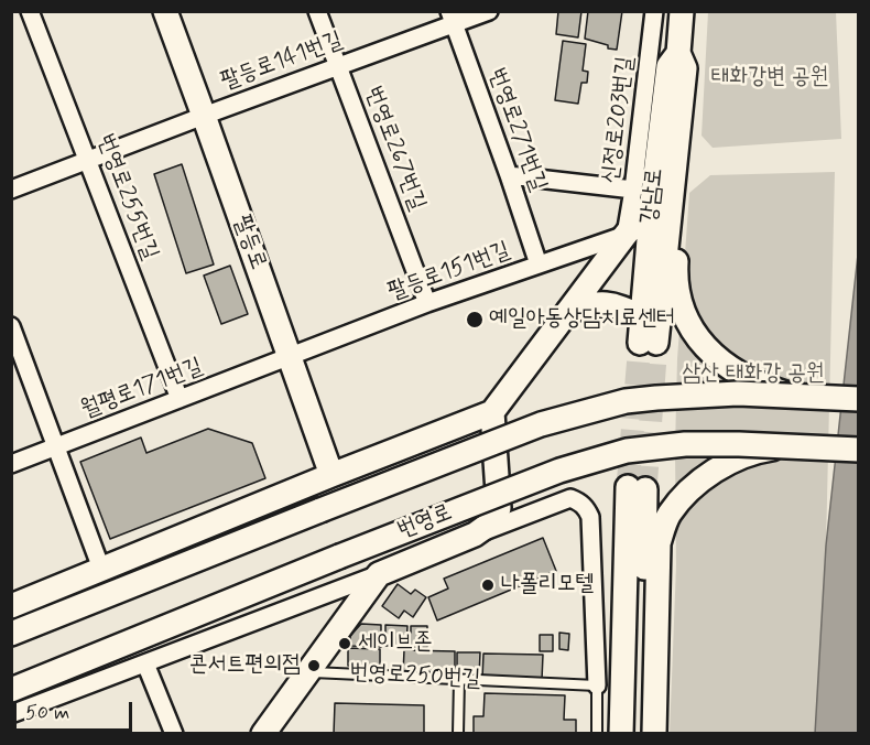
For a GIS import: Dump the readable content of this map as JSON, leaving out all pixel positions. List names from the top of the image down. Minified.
{"streets":{"main road":["강남로","팔등로","번영로"],"street":["팔등로141번길","신정로203번길","번영로271번길","번영로267번길","번영로255번길","팔등로151번길","월평로171번길"],"lane":["번영로250번길"]},"crossings":[["팔등로141번길","번영로271번길"],["팔등로141번길","번영로267번길"],["팔등로141번길","번영로255번길"],["팔등로141번길","팔등로"],["신정로203번길","강남로"],["번영로271번길","팔등로151번길"],["번영로267번길","팔등로151번길"],["번영로255번길","월평로171번길"],["팔등로","팔등로151번길"],["팔등로","월평로171번길"],["팔등로151번길","월평로171번길"]],"parks":["태화강변 공원","삼산 태화강 공원"],"places":["예일아동상담치료센터","나폴리모텔","세이브존","콘서트편의점"],"scale_bar":"50 m"}
